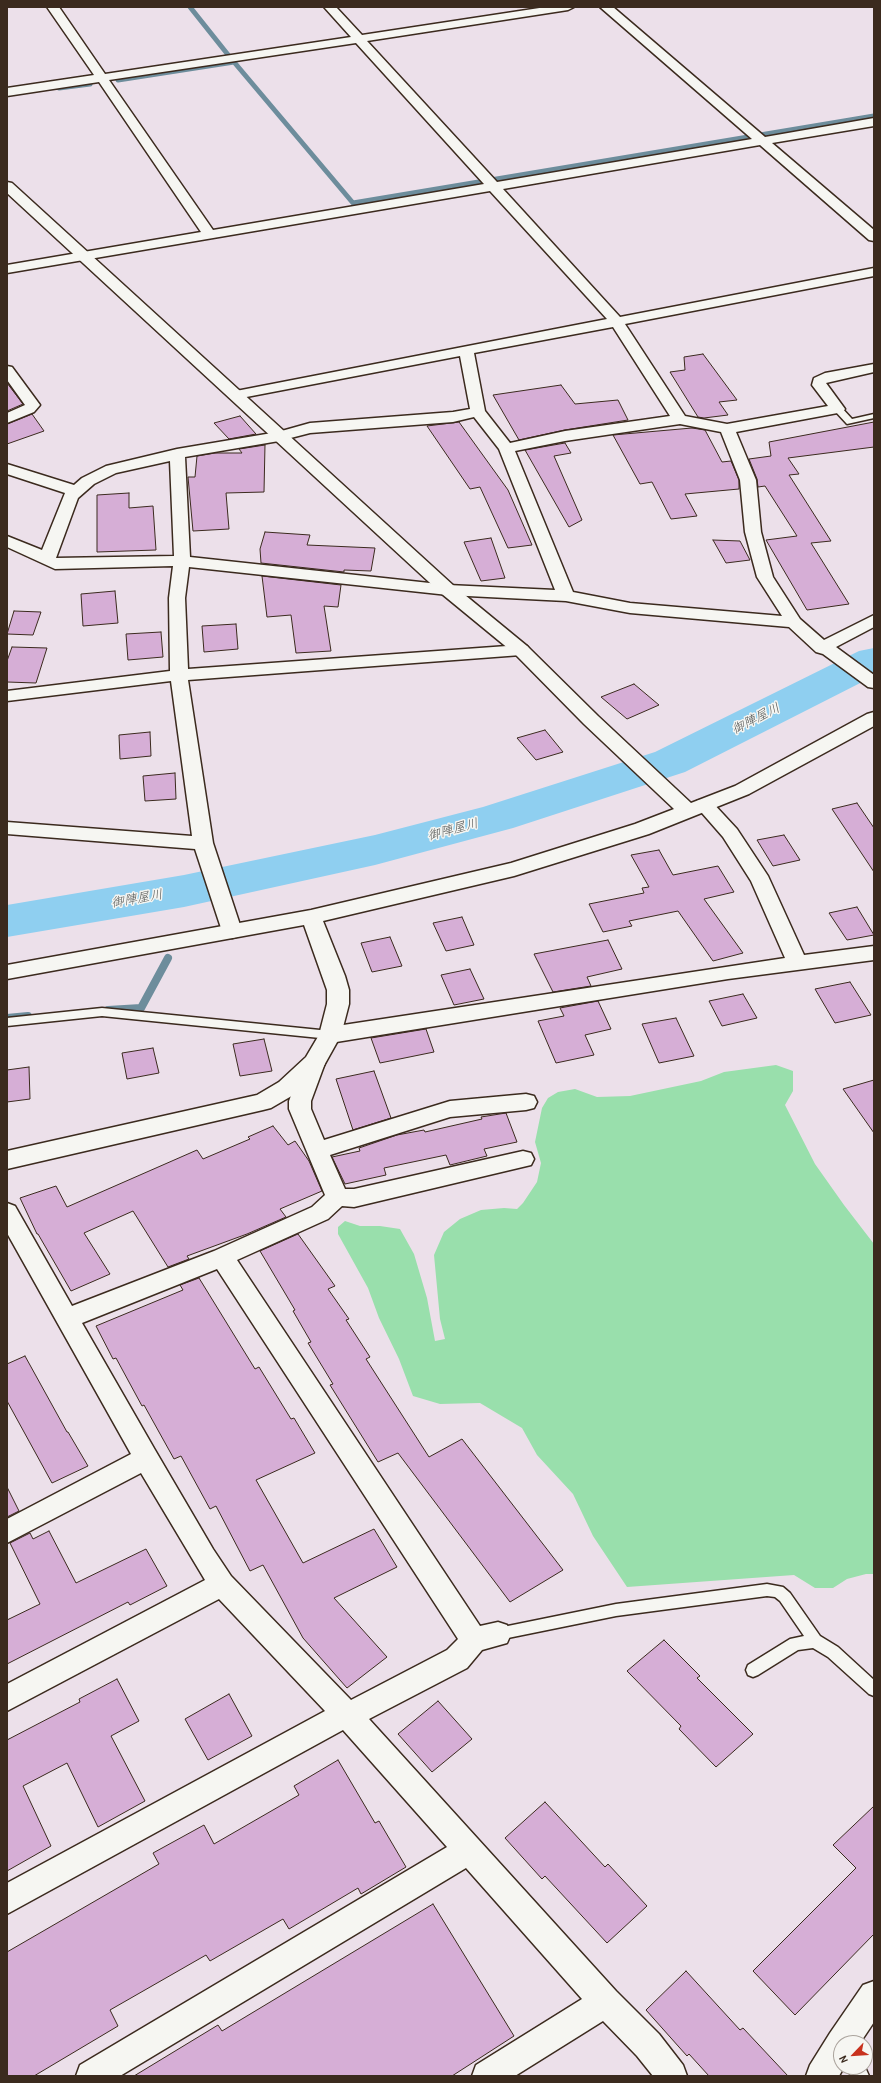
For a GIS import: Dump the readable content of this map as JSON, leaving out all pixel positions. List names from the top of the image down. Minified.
{"water":["御陣屋川"],"north":"bottom left"}
